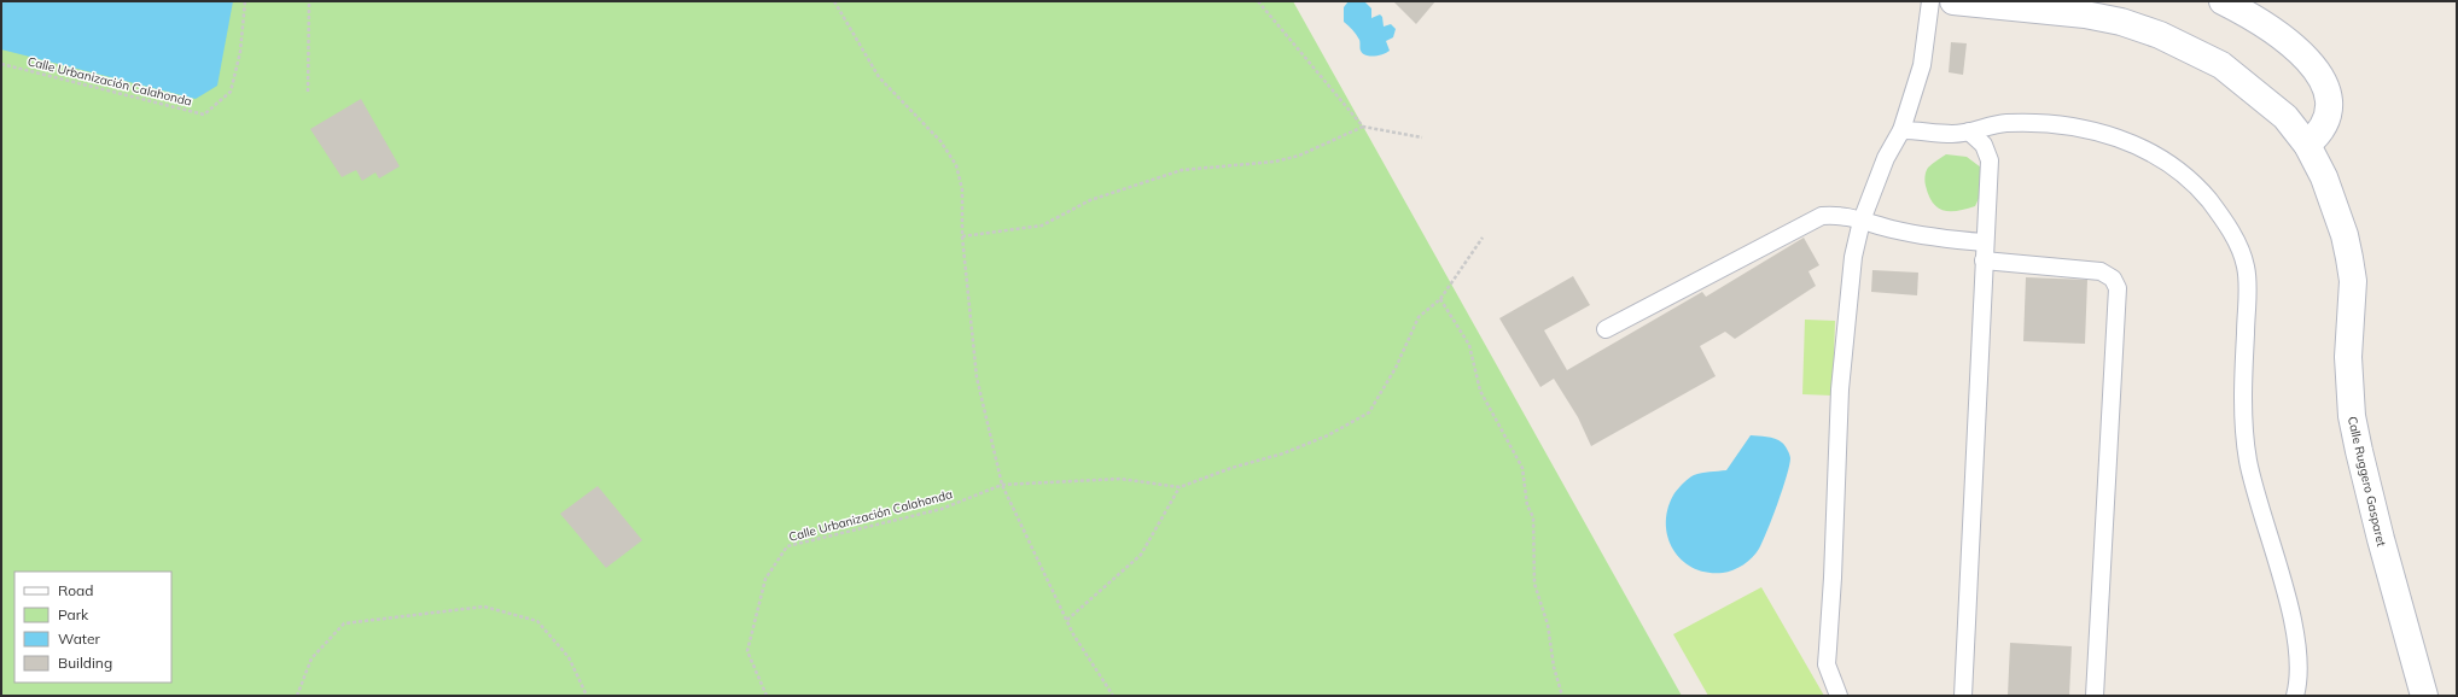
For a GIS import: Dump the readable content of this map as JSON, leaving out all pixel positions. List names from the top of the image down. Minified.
{"streets":{"street":["Calle Ruggero Gasparet"],"path":["Calle Urbanización Calahonda"]},"legend":["Road","Park","Water","Building"]}
